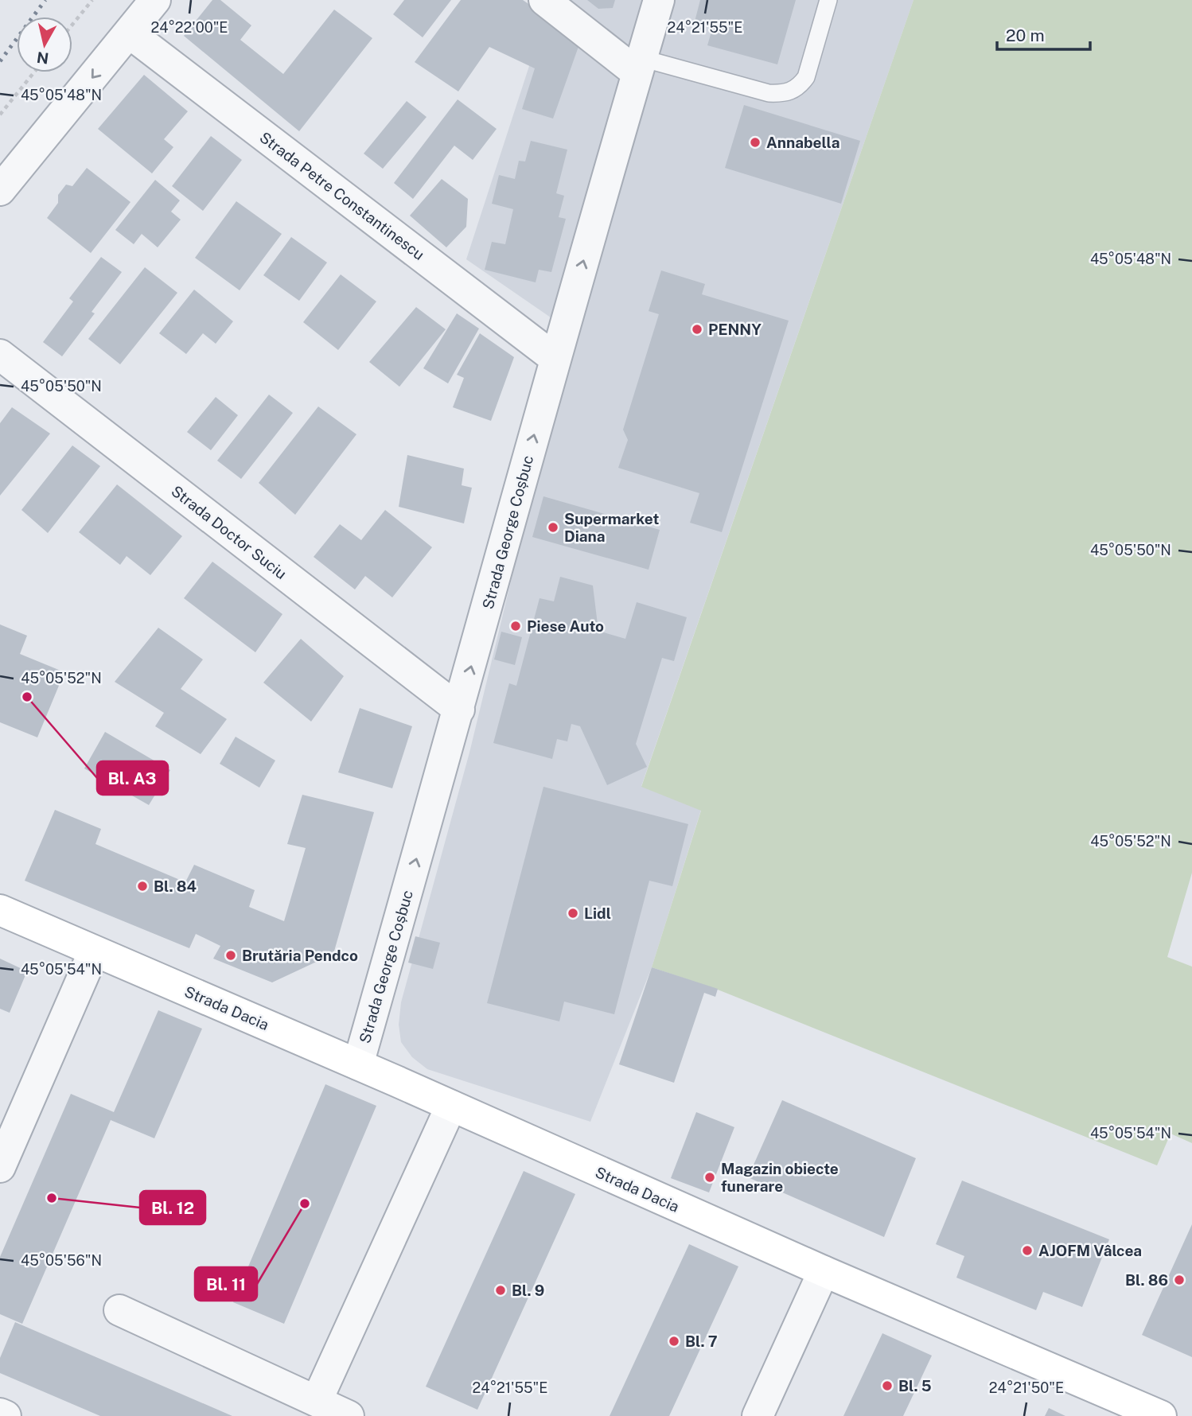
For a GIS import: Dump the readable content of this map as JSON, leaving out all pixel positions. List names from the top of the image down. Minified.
{"streets":{"main road":["Strada Dacia"],"street":["Strada Petre Constantinescu","Strada Doctor Suciu","Strada George Coșbuc"]},"crossings":[["Strada Petre Constantinescu","Strada George Coșbuc"],["Strada Doctor Suciu","Strada George Coșbuc"],["Strada George Coșbuc","Strada Dacia"]],"one_way":["Strada George Coșbuc"],"places":["Annabella","PENNY","Supermarket Diana","Piese Auto","Bl. A3","Bl. 84","Lidl","Brutăria Pendco","Magazin obiecte funerare","Bl. 12","Bl. 11","AJOFM Vâlcea","Bl. 86","Bl. 9","Bl. 7","Bl. 5"],"scale_bar":"20 m","north":"bottom","coordinates":["24°22'00\"E","24°21'55\"E","45°05'48\"N","45°05'50\"N","45°05'52\"N","45°05'54\"N","45°05'56\"N","24°21'50\"E"]}
